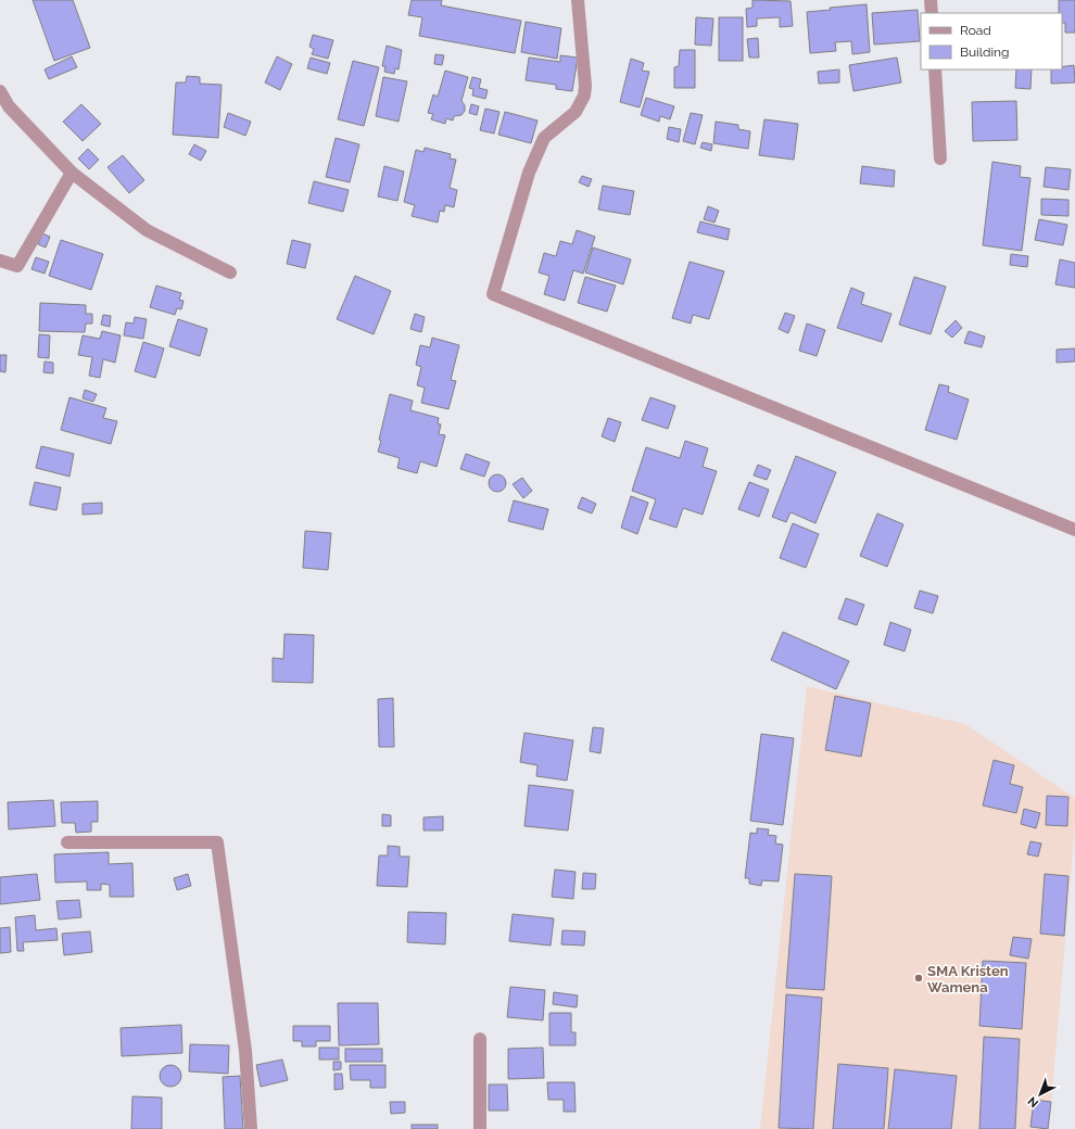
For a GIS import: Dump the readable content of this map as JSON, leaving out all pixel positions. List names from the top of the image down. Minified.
{"places":["SMA Kristen Wamena"],"legend":["Road","Building"],"north":"bottom left"}
